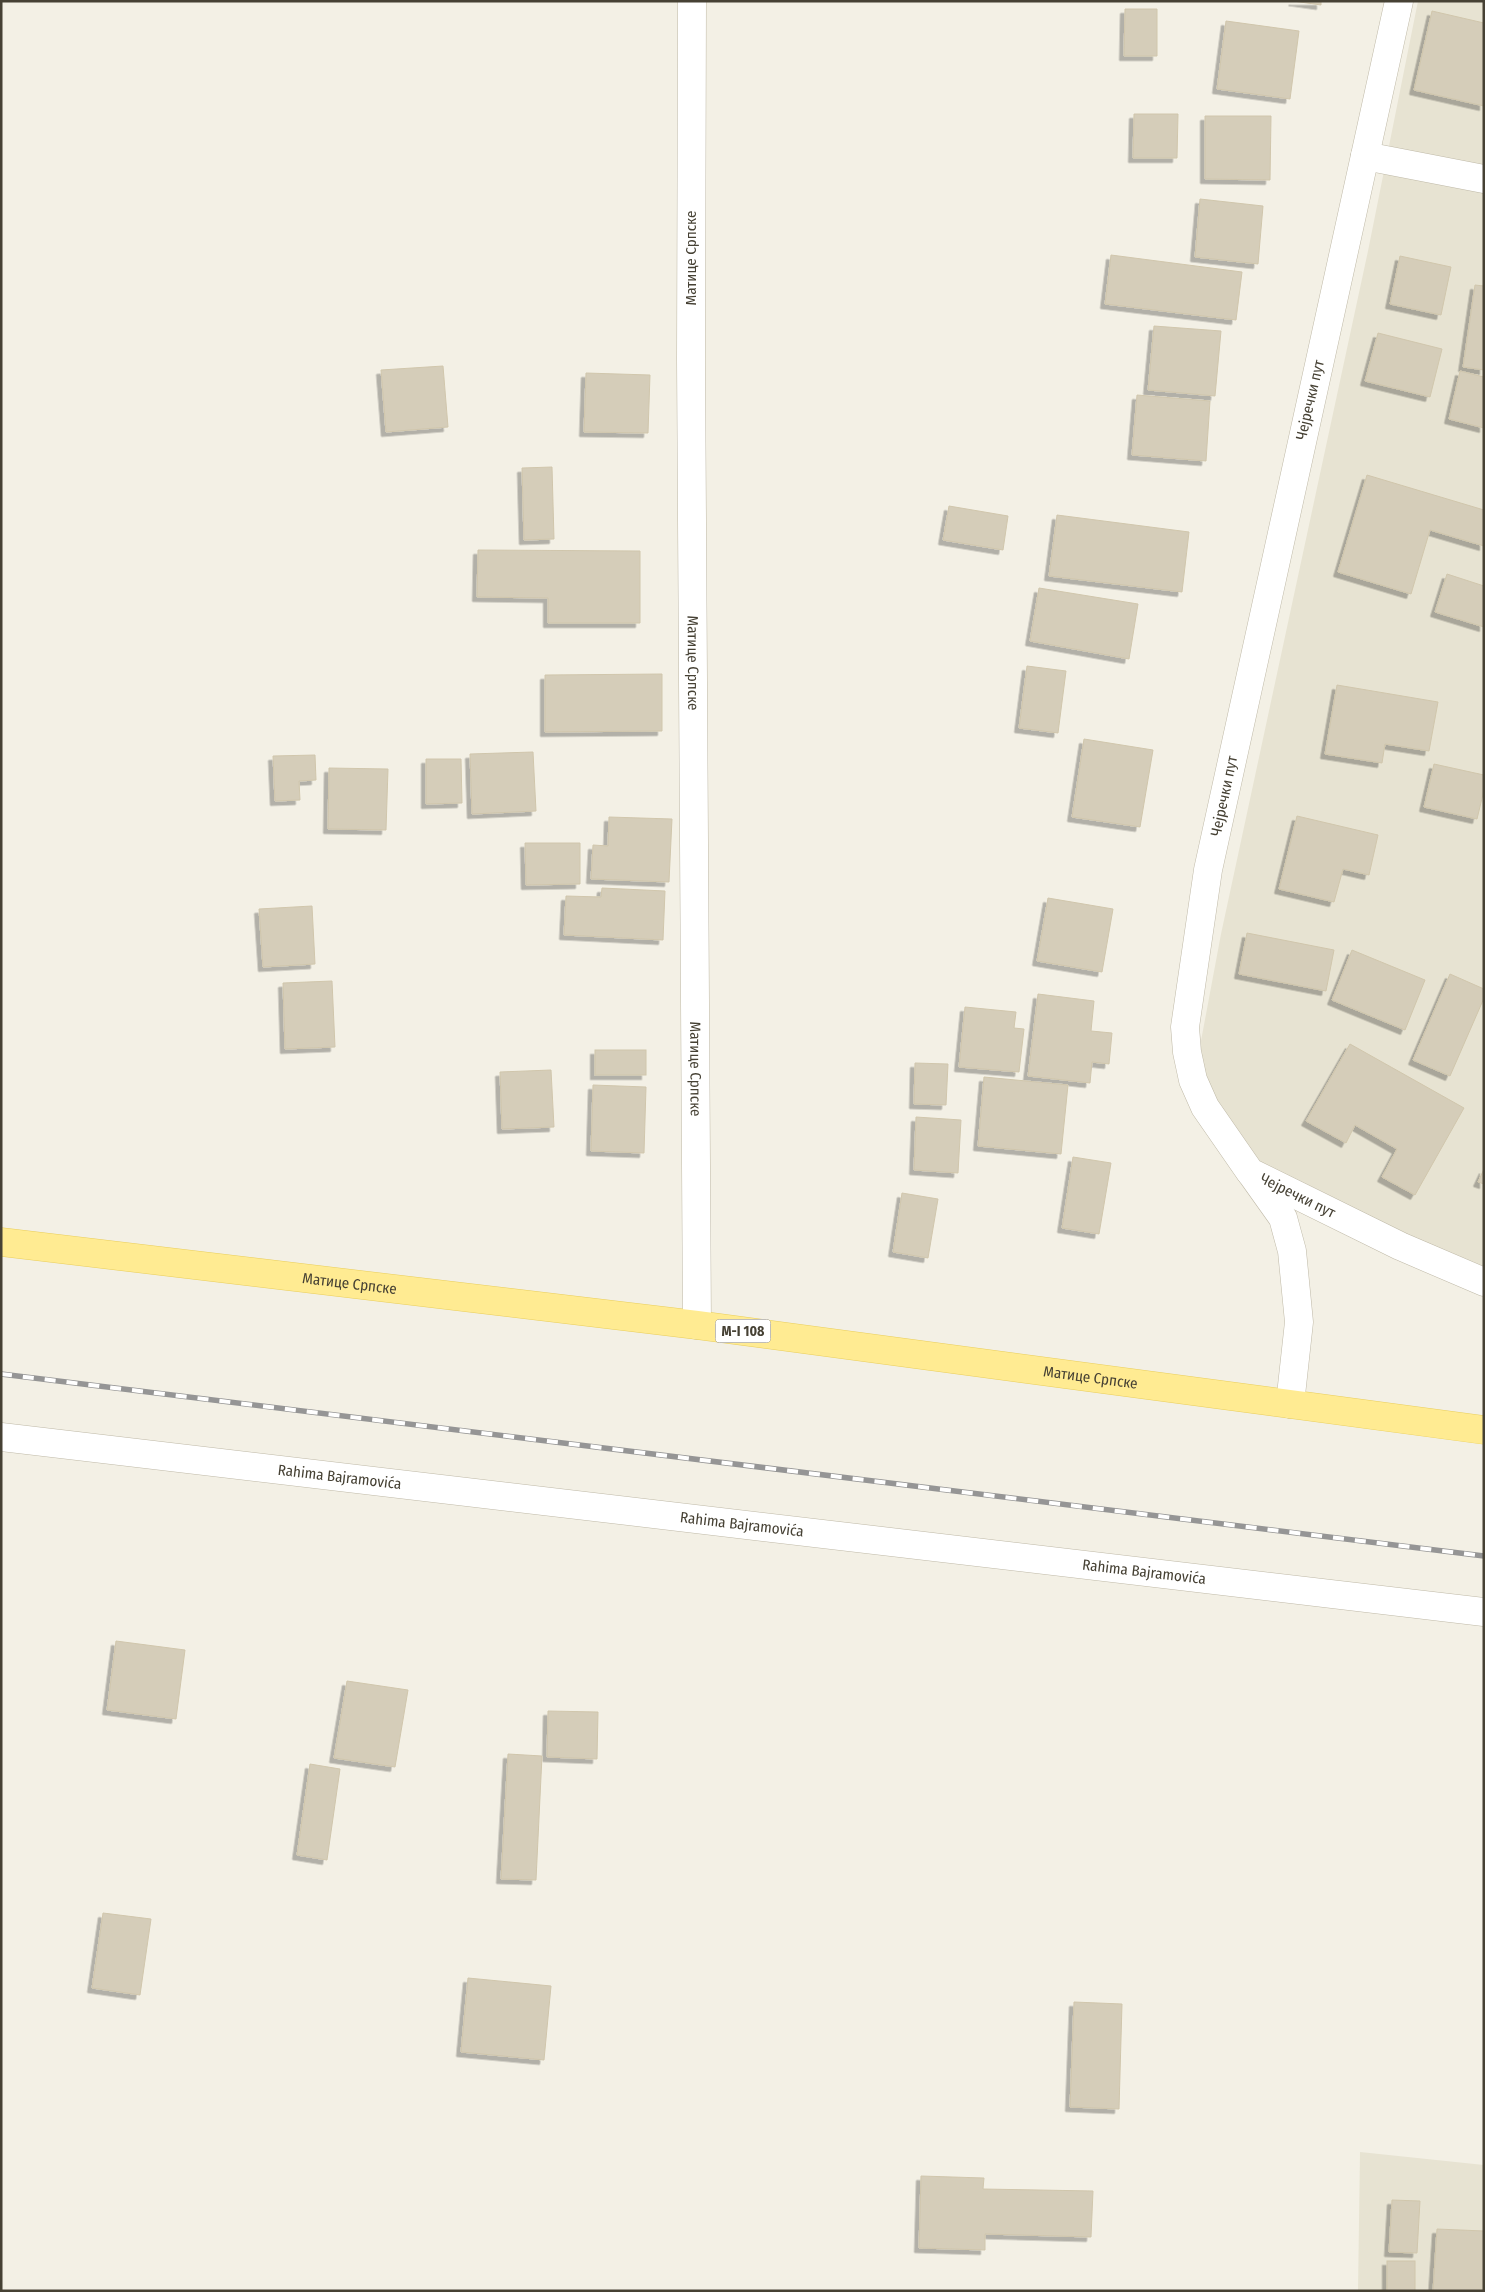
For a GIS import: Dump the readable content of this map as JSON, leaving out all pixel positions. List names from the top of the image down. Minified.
{"streets":{"main road":["Матице Српске","M-I 108"],"street":["Чејречки пут","Rahima Bajramovića"]}}
